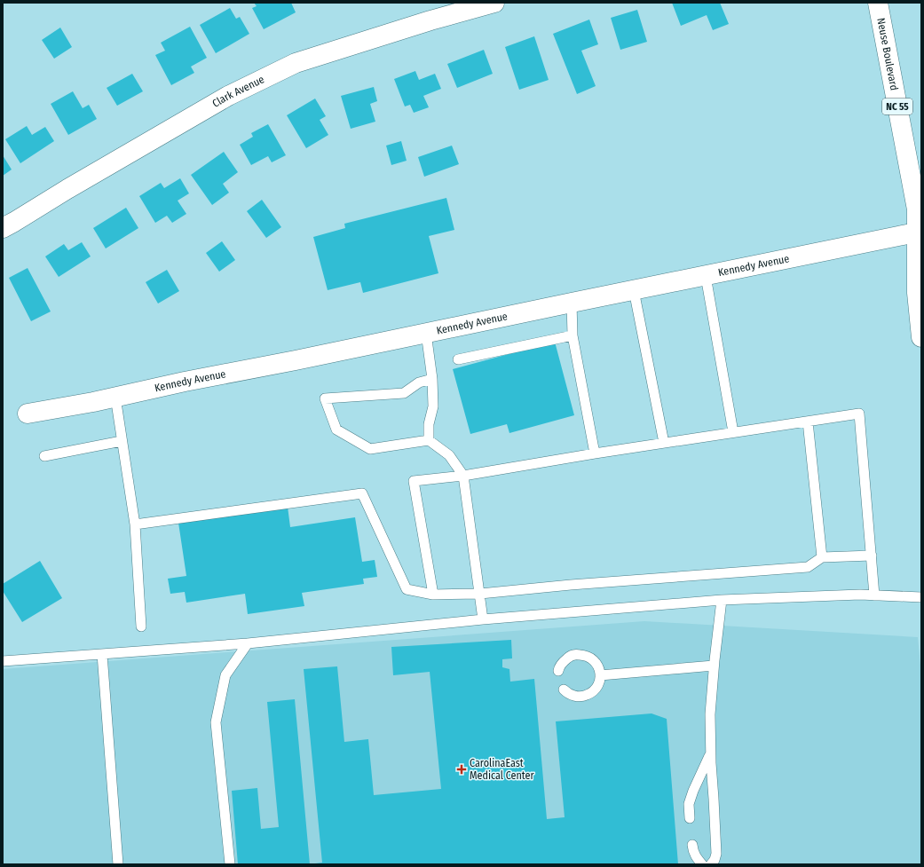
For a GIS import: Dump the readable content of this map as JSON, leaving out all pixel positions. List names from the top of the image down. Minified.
{"streets":{"street":["Neuse Boulevard","Clark Avenue","NC 55","Kennedy Avenue"]},"crossings":[["Neuse Boulevard","NC 55"],["Neuse Boulevard","Kennedy Avenue"]],"places":{"health":["CarolinaEast Medical Center"]}}
